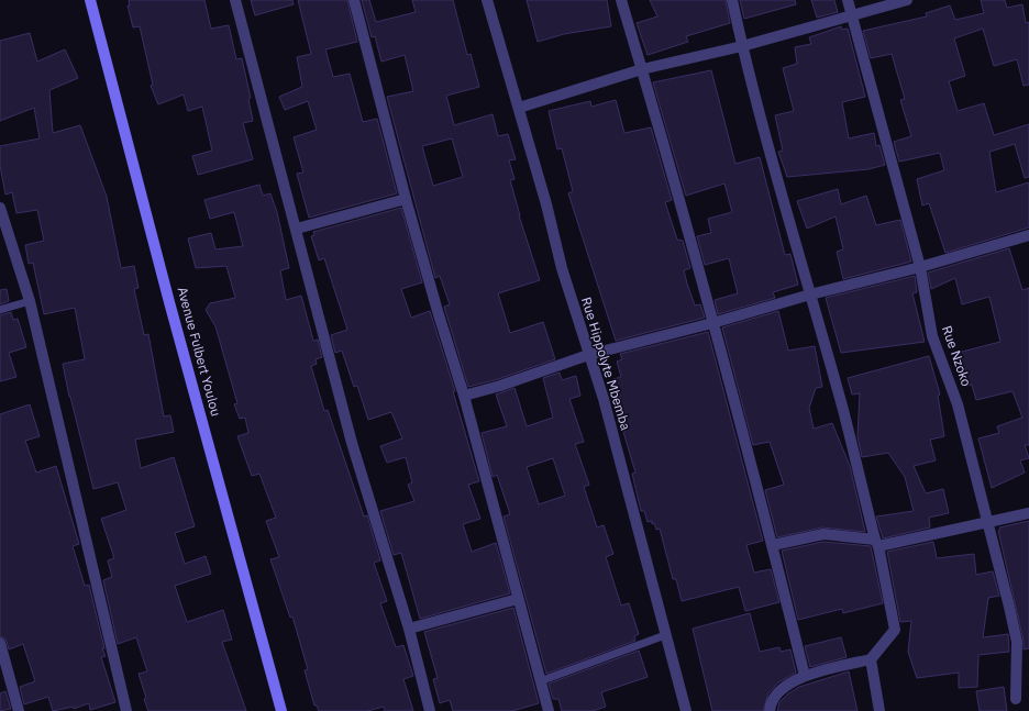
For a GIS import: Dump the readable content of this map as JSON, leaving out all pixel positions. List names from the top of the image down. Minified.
{"streets":{"main road":["Avenue Fulbert Youlou"],"street":["Rue Nzoko","Rue Hippolyte Mbemba"]}}
